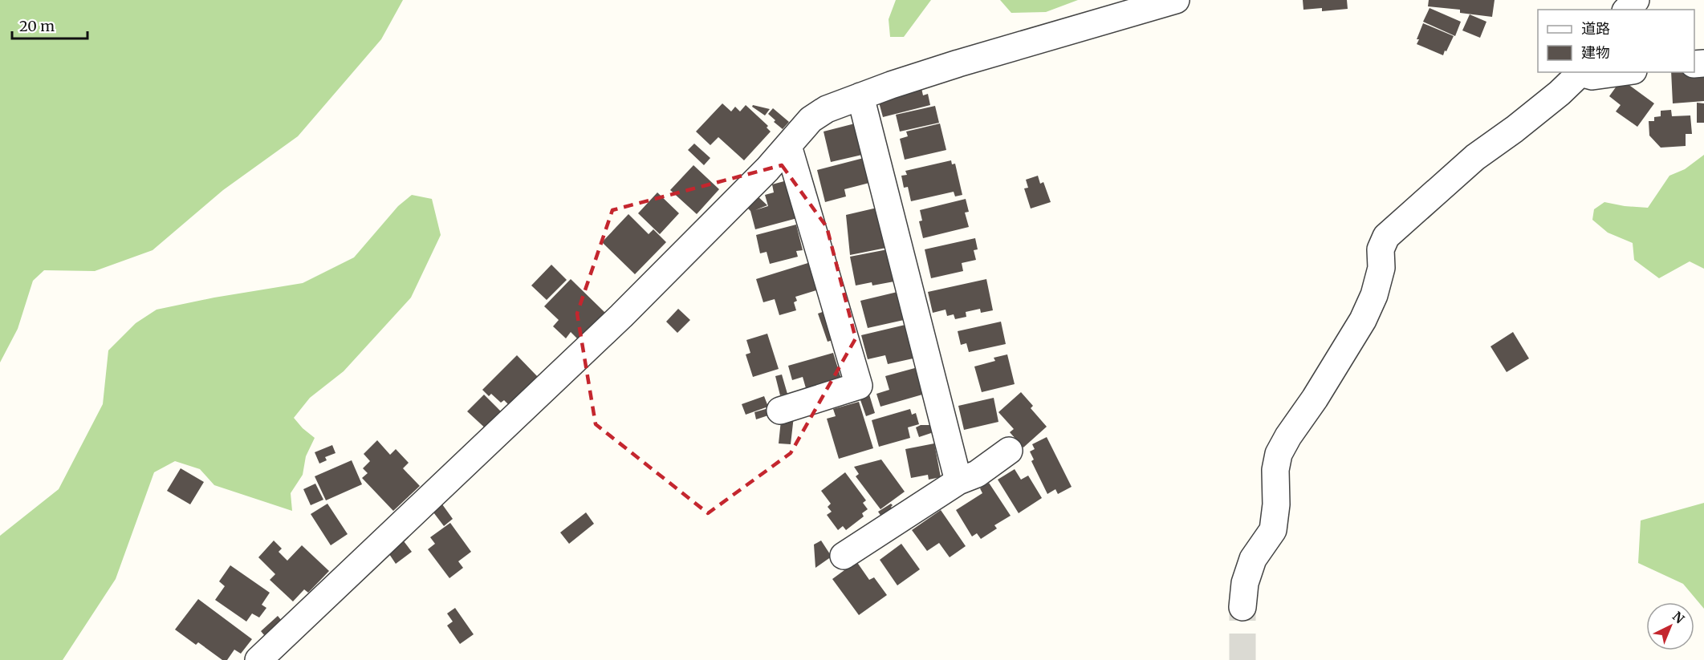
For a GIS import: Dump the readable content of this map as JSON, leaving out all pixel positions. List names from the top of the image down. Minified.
{"legend":["道路","建物"],"scale_bar":"20 m","north":"top right"}
